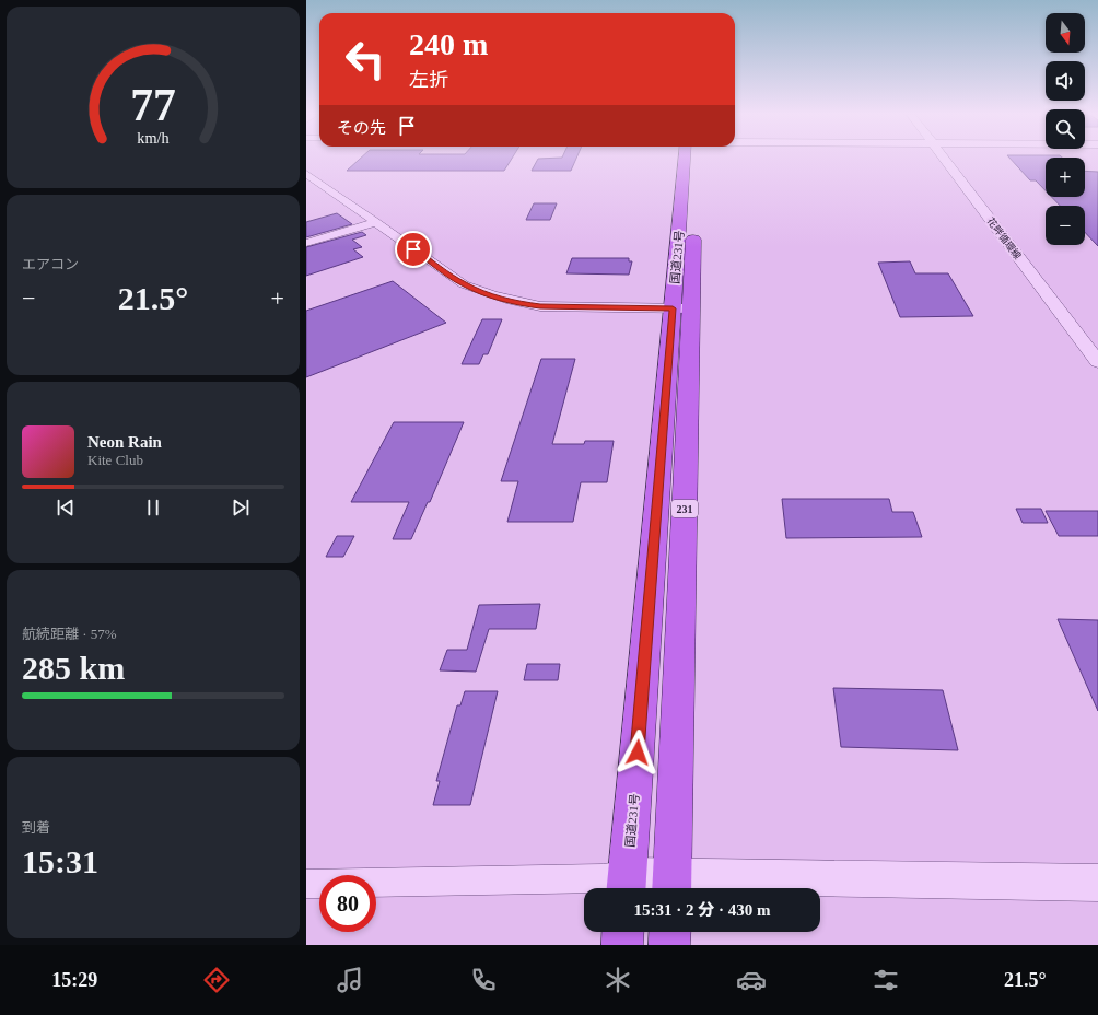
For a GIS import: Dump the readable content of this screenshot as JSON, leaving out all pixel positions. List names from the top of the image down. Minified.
{"streets":{"highway":["国道231号","231"],"street":["花畔循環線"]},"north":"bottom","page":{"map_buttons":["+","−"],"turn":["240 m","左折"],"then":"その先","tile":["エアコン",["航続距離 · 57%","285 km"],["到着","15:31"]],"heat":["−","21.5°","+"],"song":["Neon Rain","Kite Club"],"limit":"80","trip":"15:31 · 2 分 · 430 m","tabs":["15:29","21.5°"],"gauge":["77","km/h"]}}
